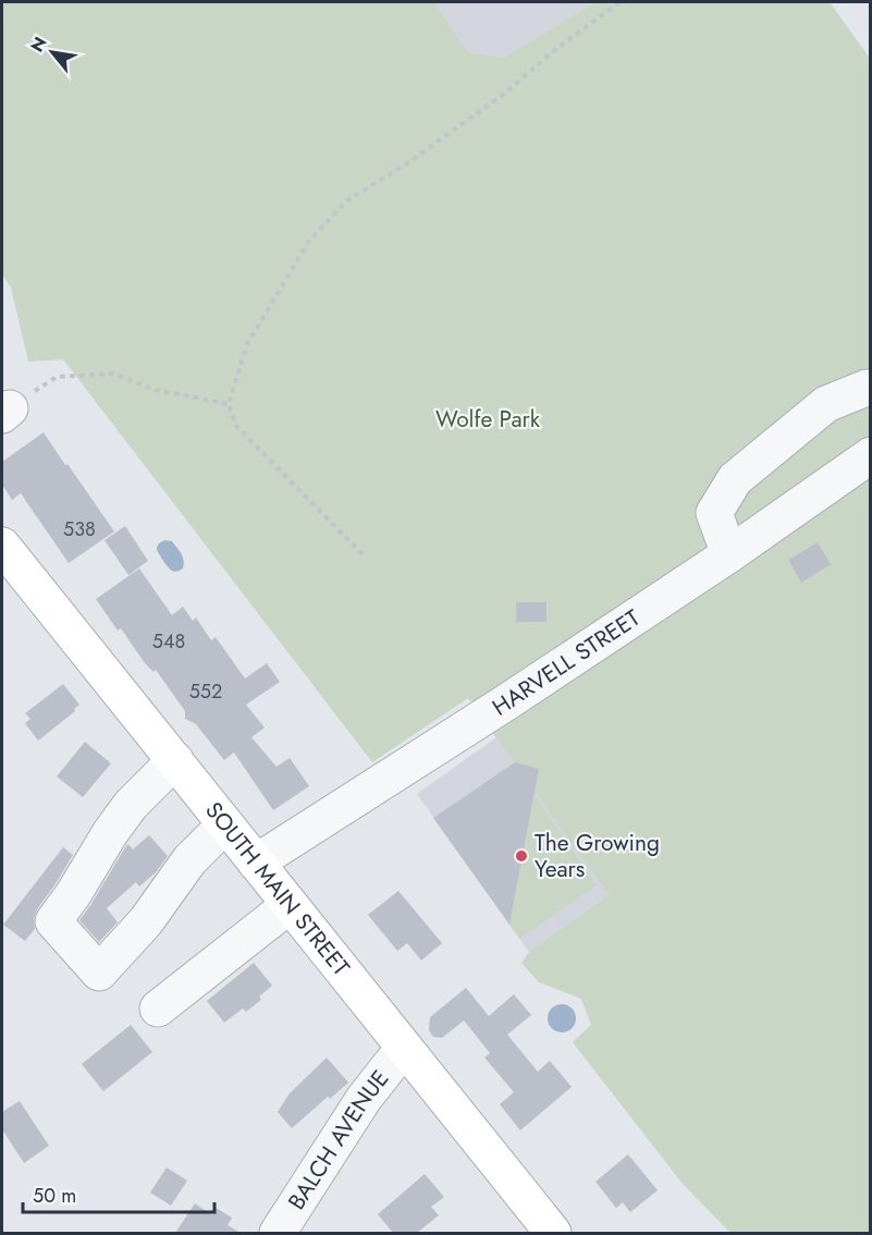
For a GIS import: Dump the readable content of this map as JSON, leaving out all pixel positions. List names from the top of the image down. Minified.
{"streets":{"main road":["SOUTH MAIN STREET"],"street":["HARVELL STREET","BALCH AVENUE"]},"crossings":[["HARVELL STREET","SOUTH MAIN STREET"],["SOUTH MAIN STREET","BALCH AVENUE"]],"parks":["Wolfe Park"],"places":["The Growing Years"],"house_numbers":["538","548","552"],"scale_bar":"50 m","north":"top left"}
